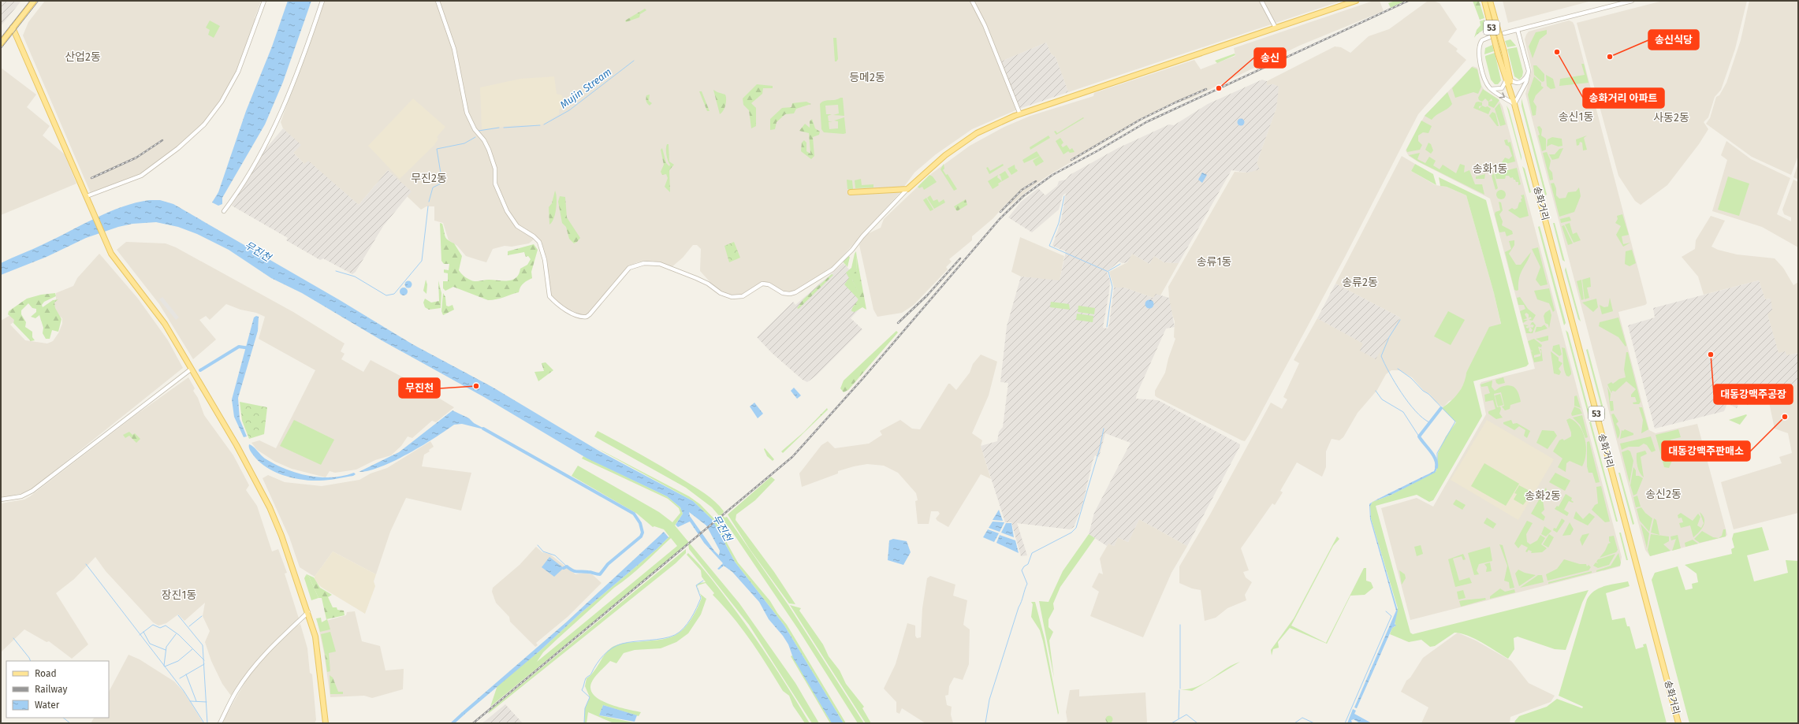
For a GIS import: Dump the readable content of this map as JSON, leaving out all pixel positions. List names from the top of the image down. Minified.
{"streets":{"main road":["53","송화거리"]},"districts":["산업2동","등메2동","송신1동","사동2동","송화1동","무진2동","송류1동","송류2동","송신2동","송화2동","장진1동"],"water":["Mujin Stream","무진천"],"places":["송화거리 아파트","송신식당","송신","대동강맥주공장","무진천","대동강맥주판매소"],"legend":["Road","Railway","Water"]}
